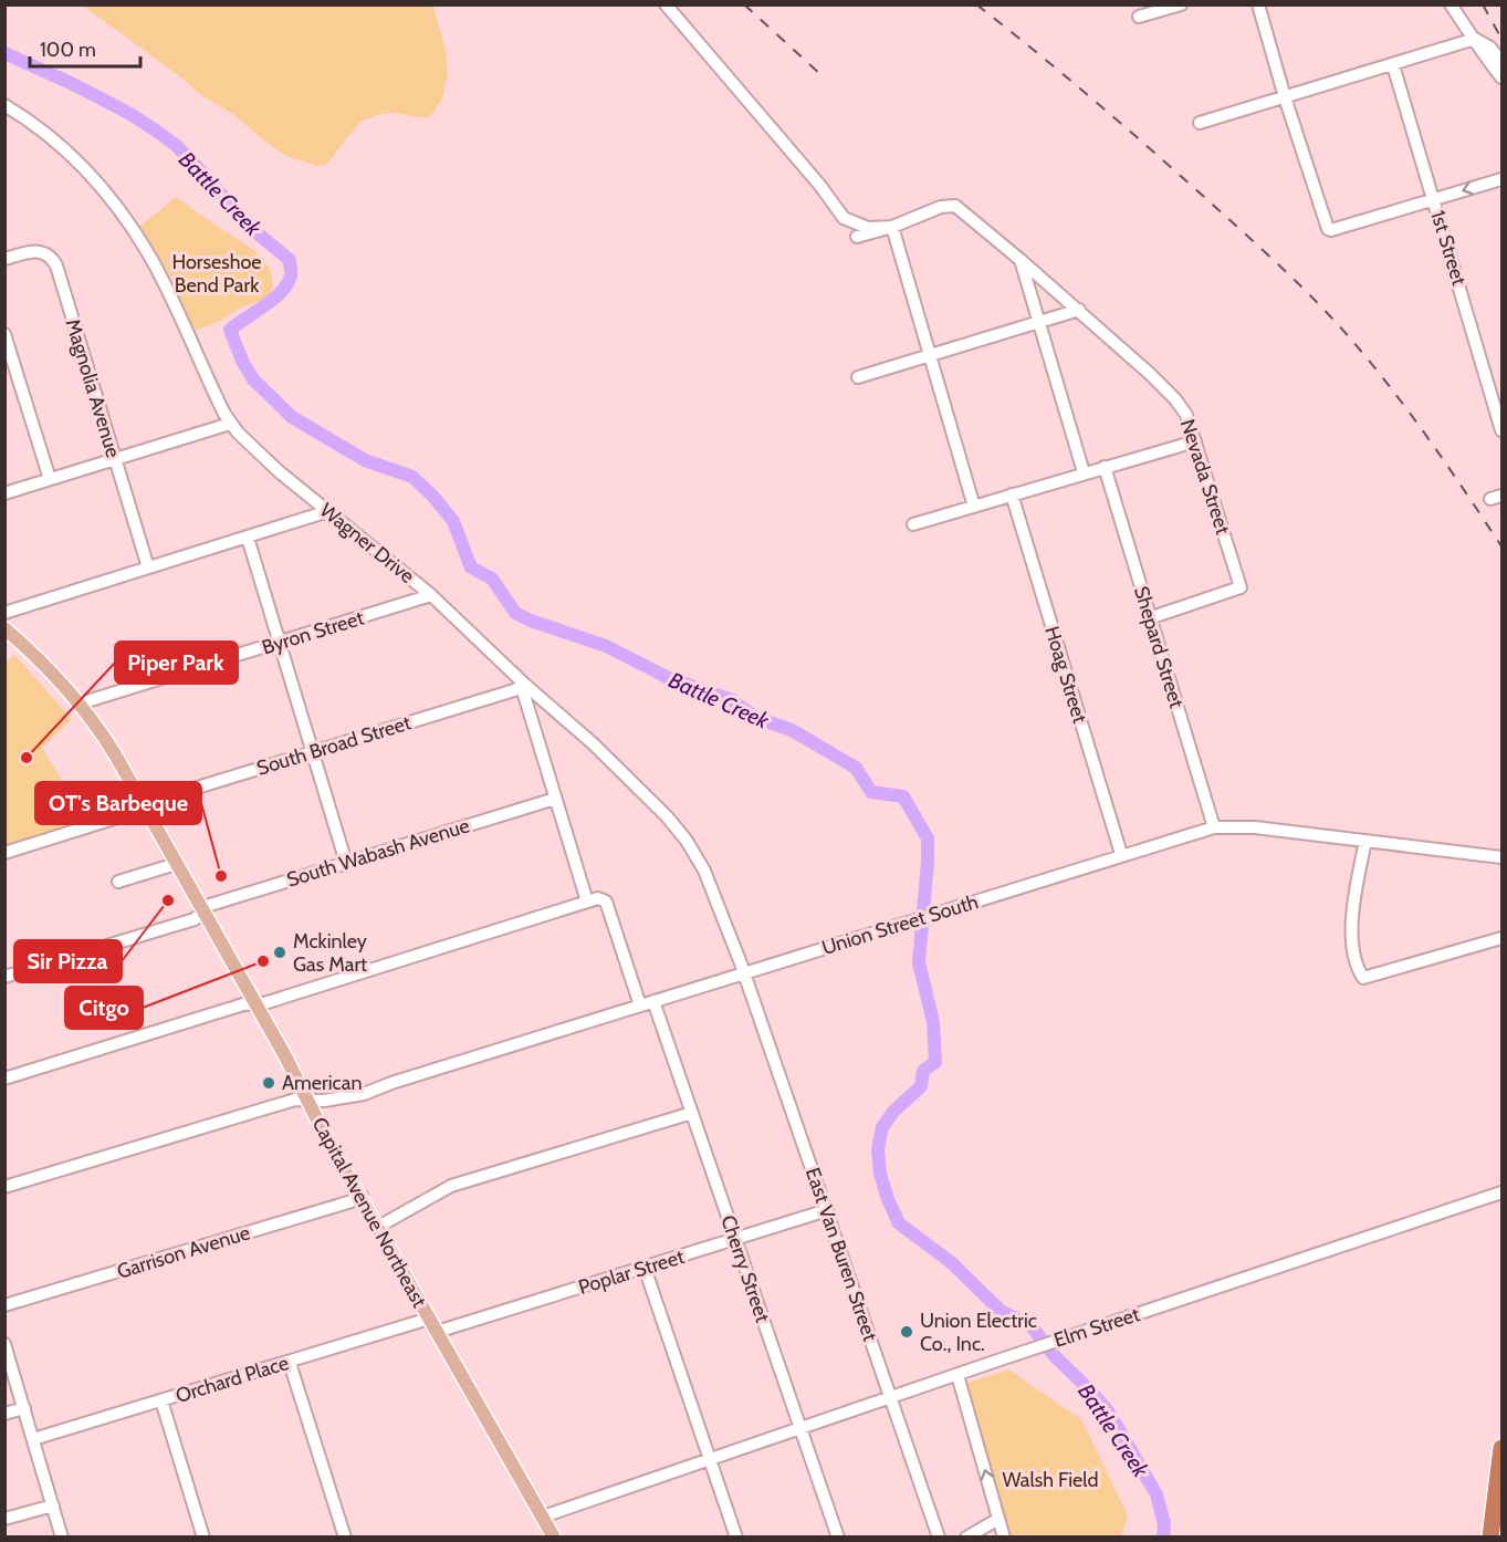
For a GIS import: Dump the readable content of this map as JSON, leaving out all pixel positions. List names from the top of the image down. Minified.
{"streets":{"main road":["Capital Avenue Northeast"],"street":["1st Street","Magnolia Avenue","Nevada Street","Wagner Drive","Byron Street","Shepard Street","Hoag Street","South Broad Street","South Wabash Avenue","Union Street South","Garrison Avenue","East Van Buren Street","Cherry Street","Poplar Street","Elm Street","Orchard Place"]},"crossings":[["Nevada Street","Shepard Street"],["Wagner Drive","Byron Street"],["Wagner Drive","South Broad Street"],["Wagner Drive","Union Street South"],["Wagner Drive","East Van Buren Street"],["Byron Street","Capital Avenue Northeast"],["Shepard Street","Union Street South"],["Hoag Street","Union Street South"],["South Broad Street","Capital Avenue Northeast"],["South Wabash Avenue","Capital Avenue Northeast"],["Union Street South","Capital Avenue Northeast"],["Union Street South","East Van Buren Street"],["Union Street South","Cherry Street"],["Capital Avenue Northeast","Garrison Avenue"],["Capital Avenue Northeast","Poplar Street"],["Capital Avenue Northeast","Elm Street"],["Capital Avenue Northeast","Orchard Place"],["East Van Buren Street","Poplar Street"],["East Van Buren Street","Elm Street"],["Cherry Street","Poplar Street"],["Cherry Street","Elm Street"]],"water":["Battle Creek"],"parks":["Horseshoe Bend Park","Walsh Field"],"places":["Piper Park","OT's Barbeque","Sir Pizza","Mckinley Gas Mart","Citgo","American","Union Electric Co., Inc."],"scale_bar":"100 m"}
